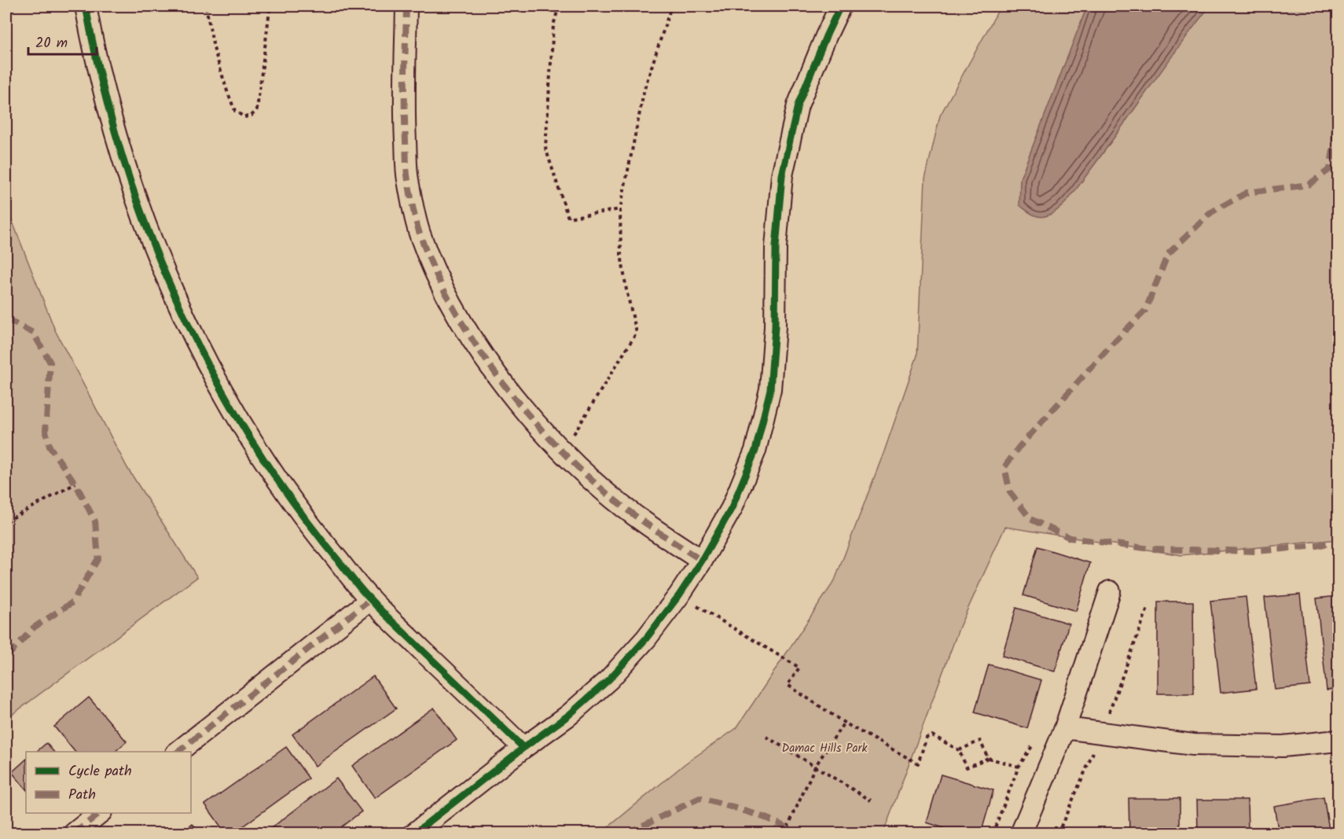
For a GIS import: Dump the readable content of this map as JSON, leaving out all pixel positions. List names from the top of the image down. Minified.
{"parks":["Damac Hills Park"],"legend":["Cycle path","Path"],"scale_bar":"20 m"}
